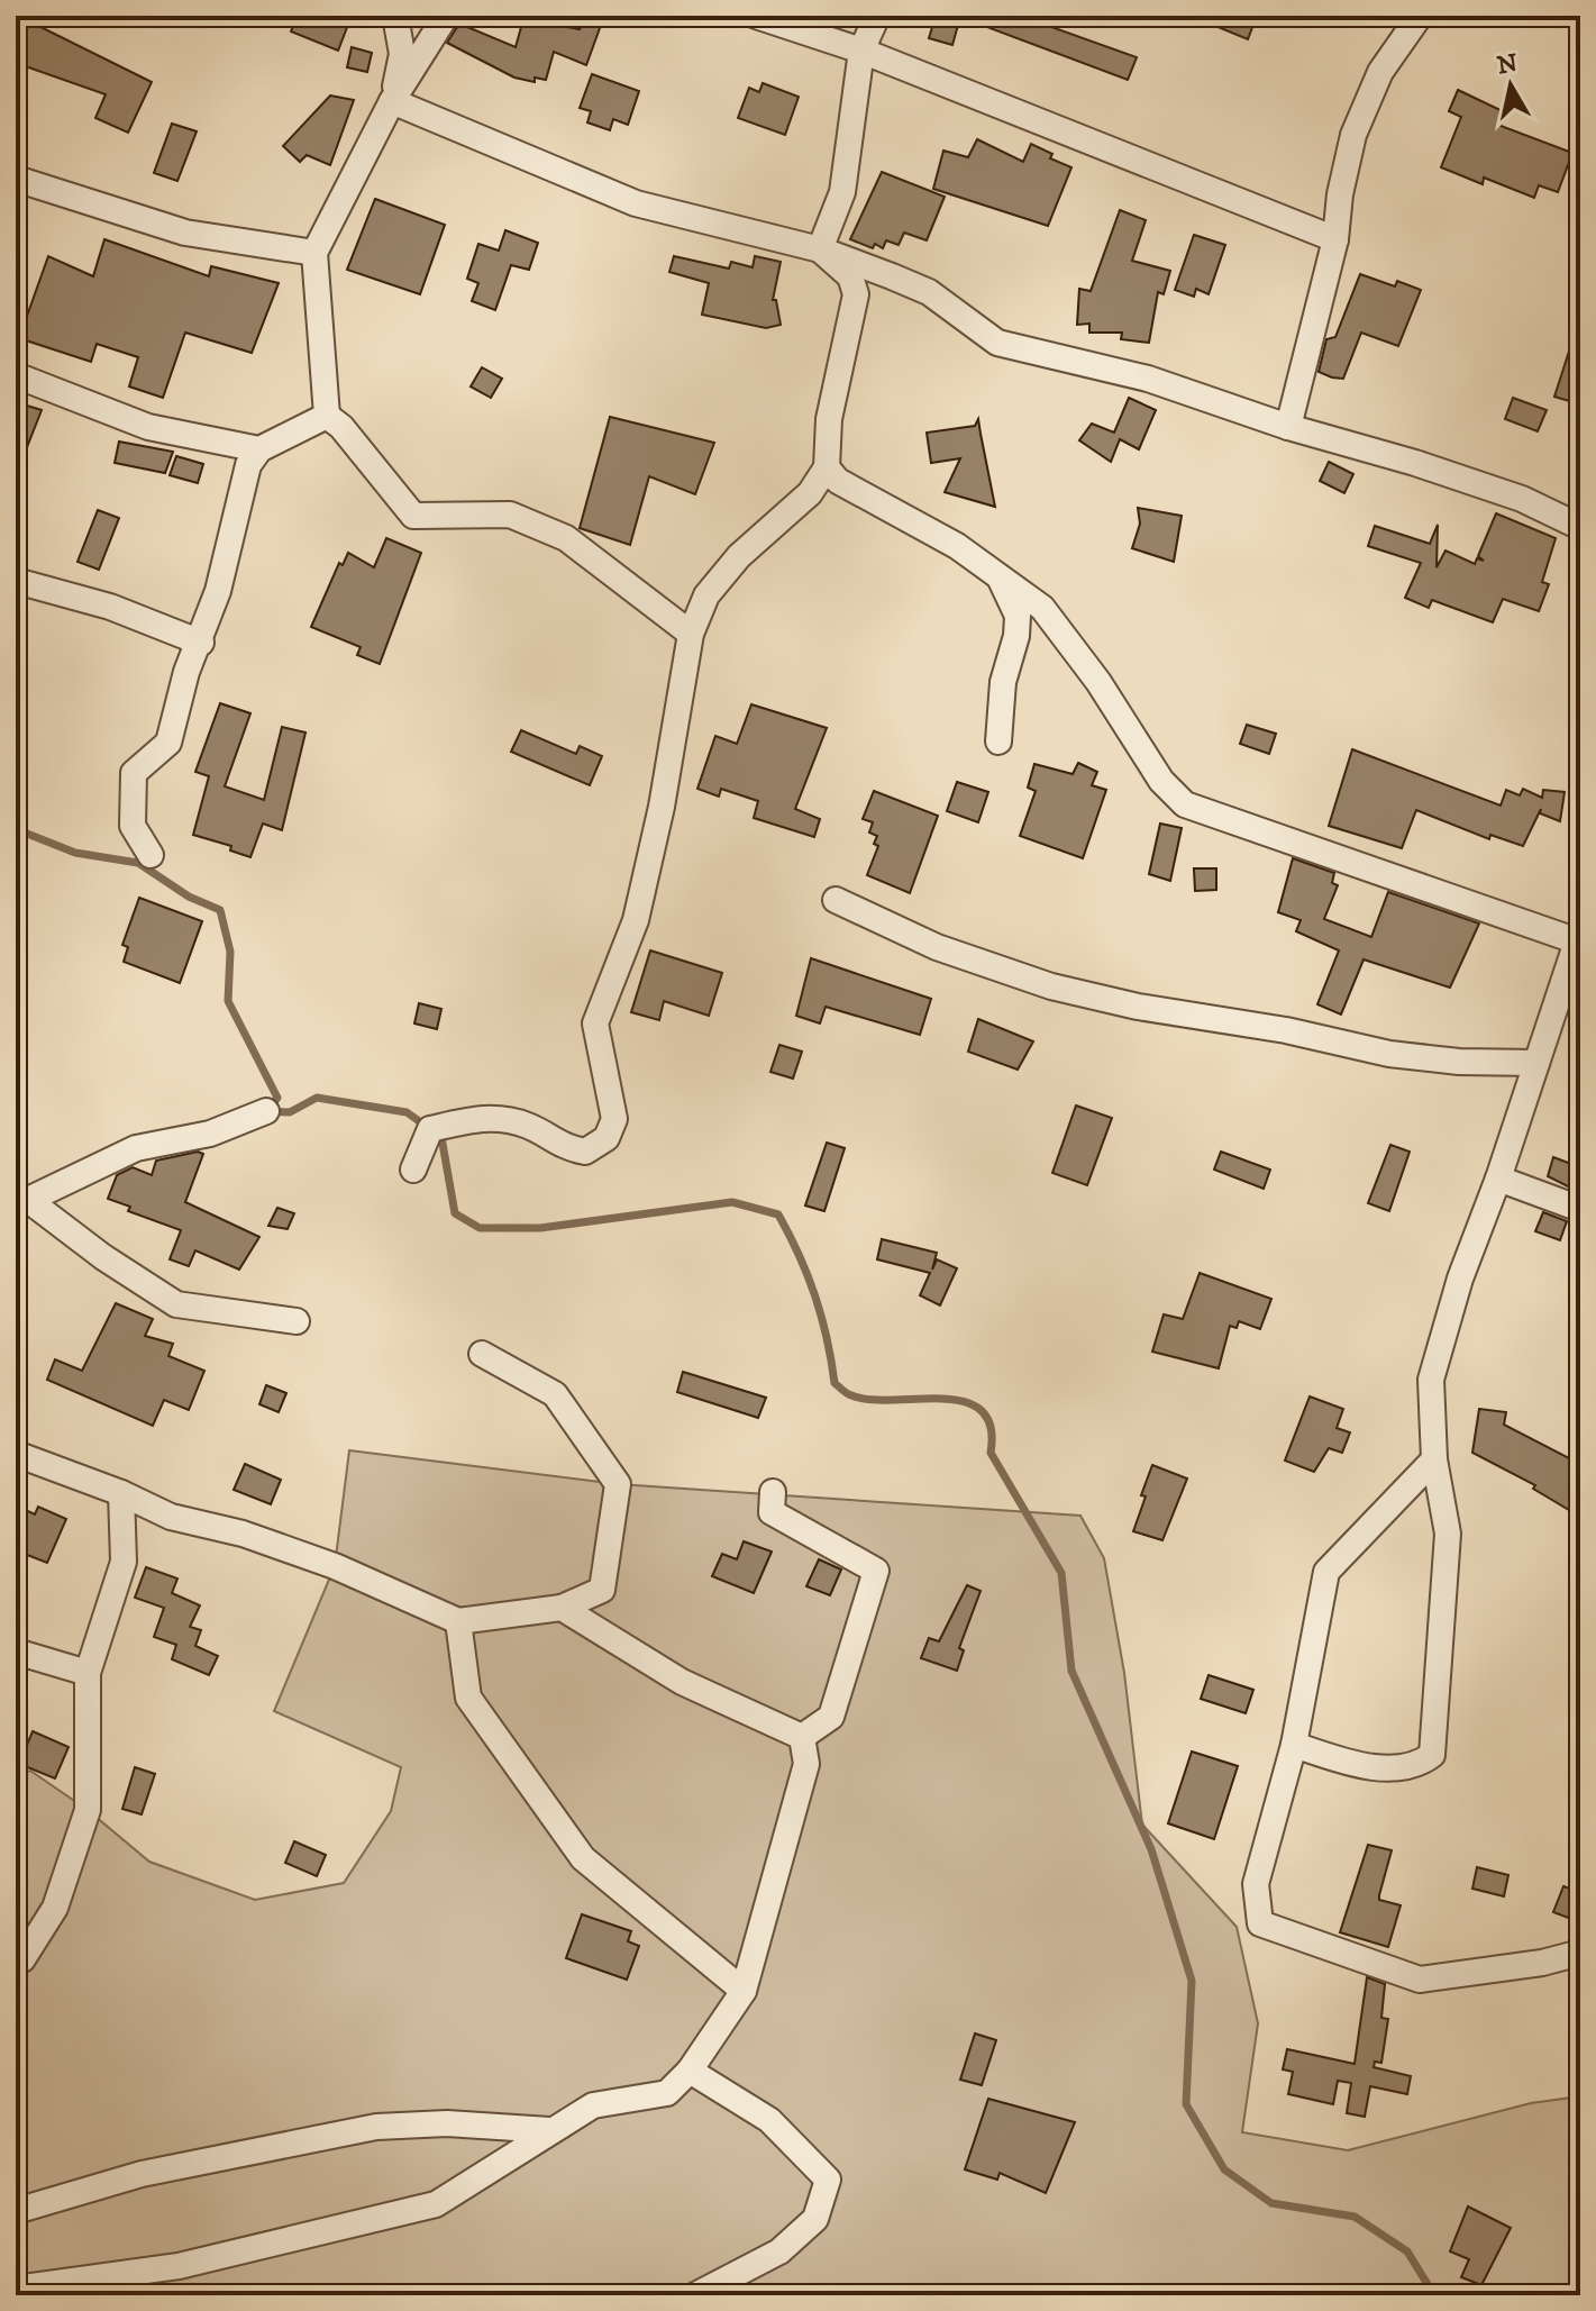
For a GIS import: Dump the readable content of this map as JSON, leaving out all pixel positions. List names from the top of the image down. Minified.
{"north":"top"}
